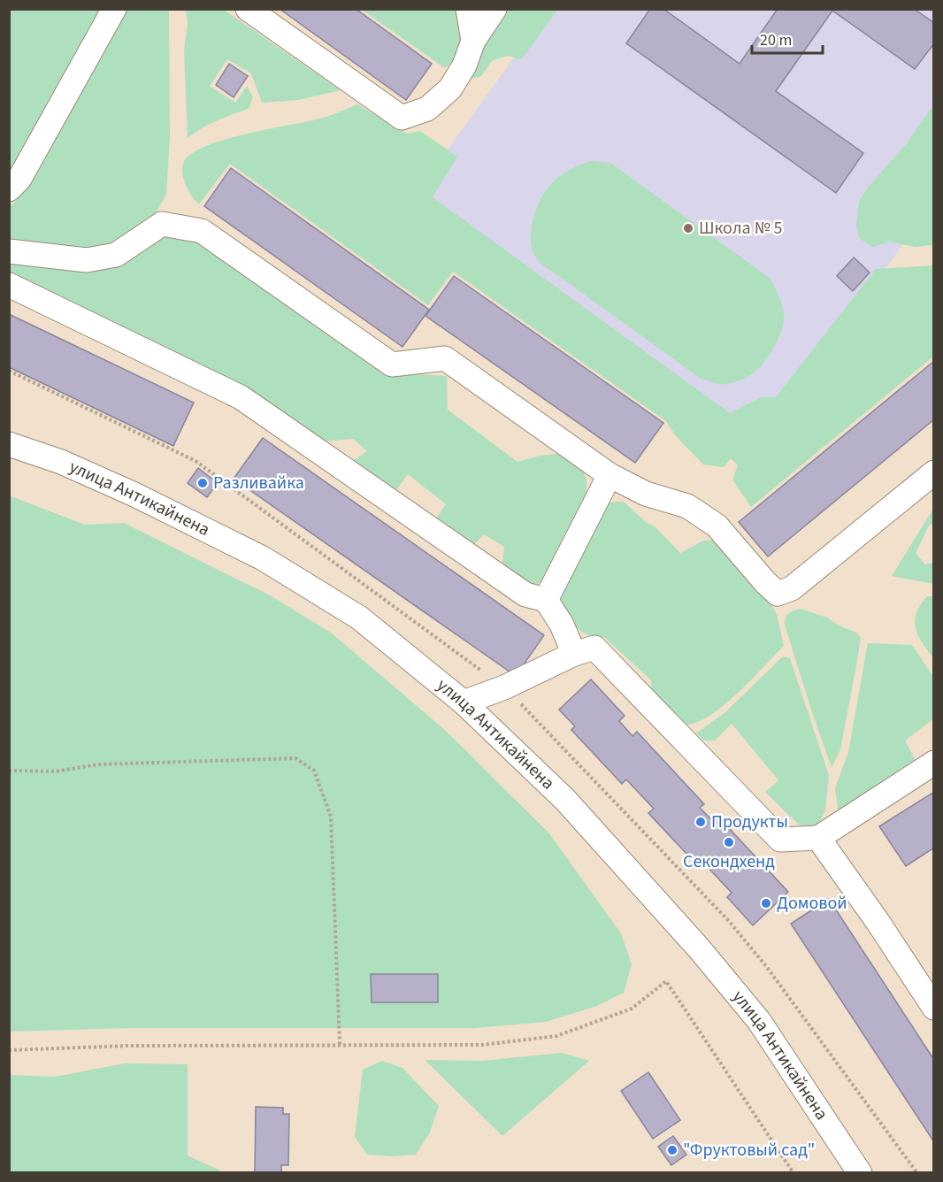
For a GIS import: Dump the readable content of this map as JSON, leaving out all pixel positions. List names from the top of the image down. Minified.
{"streets":{"street":["улица Антикайнена"]},"places":["Школа № 5","Разливайка","Продукты","Секондхенд","Домовой","\"Фруктовый сад\""],"scale_bar":"20 m"}
